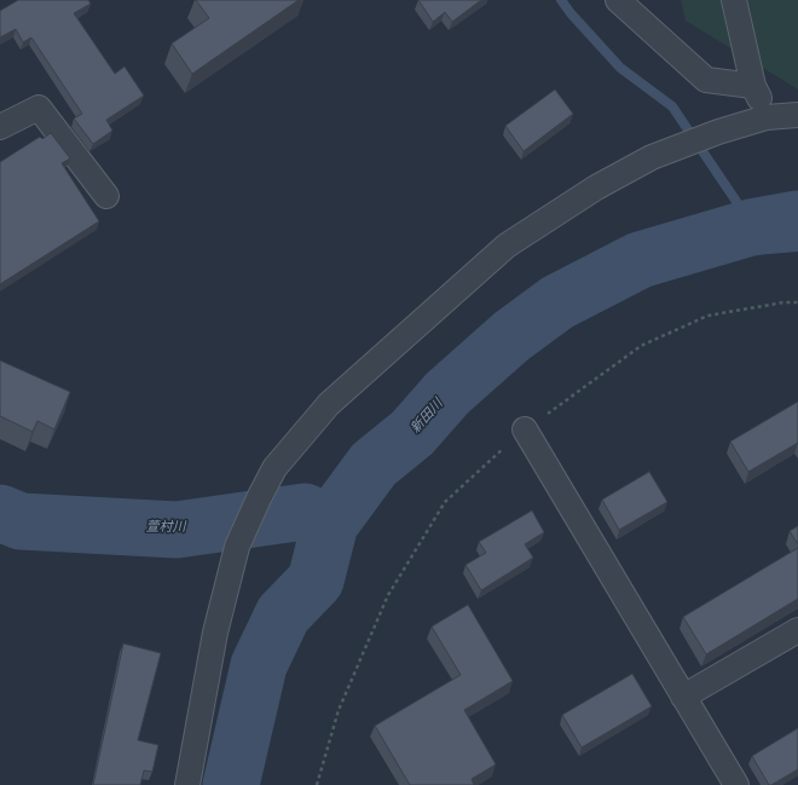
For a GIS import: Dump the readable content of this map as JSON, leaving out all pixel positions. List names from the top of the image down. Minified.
{"water":["新田川","萱村川"]}
